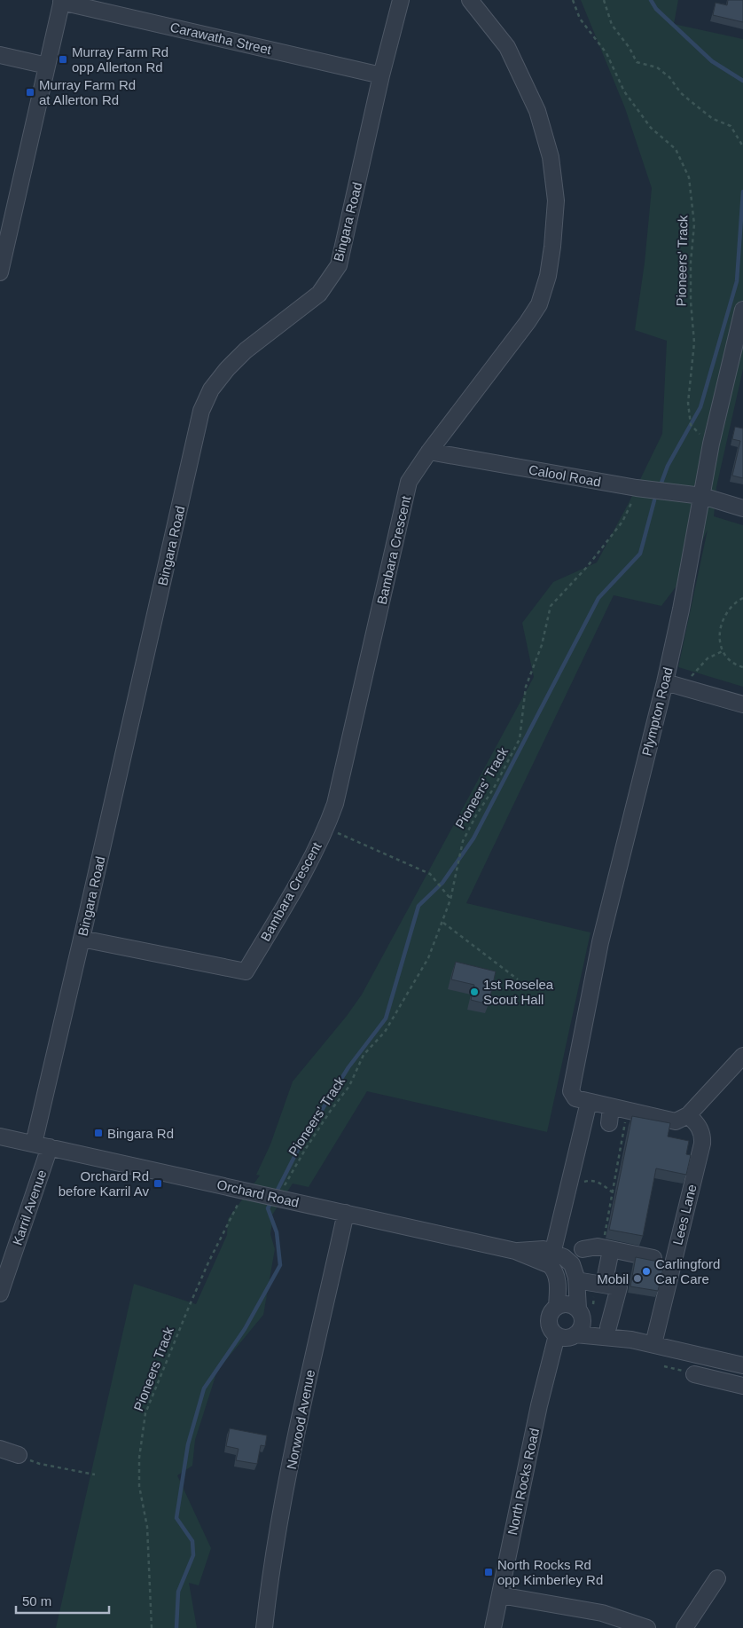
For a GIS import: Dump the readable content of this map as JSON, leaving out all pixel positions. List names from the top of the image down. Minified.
{"streets":{"street":["Carawatha Street","Bingara Road","Calool Road","Bambara Crescent","Plympton Road","Orchard Road","Karril Avenue","Lees Lane","Norwood Avenue","North Rocks Road"],"path":["Pioneers' Track","Pioneers Track"]},"crossings":[["Carawatha Street","Bingara Road"],["Bingara Road","Bambara Crescent"],["Bingara Road","Orchard Road"],["Pioneers' Track","Calool Road"],["Pioneers' Track","Plympton Road"],["Pioneers' Track","Orchard Road"],["Calool Road","Bambara Crescent"],["Calool Road","Plympton Road"],["Plympton Road","Lees Lane"],["Orchard Road","Karril Avenue"],["Orchard Road","Pioneers Track"],["Orchard Road","Norwood Avenue"]],"places":{"transit":["Murray Farm Rd opp Allerton Rd","Murray Farm Rd at Allerton Rd","Bingara Rd","Orchard Rd before Karril Av","North Rocks Rd opp Kimberley Rd"],"other":["1st Roselea Scout Hall","Carlingford Car Care","Mobil"]},"scale_bar":"50 m"}
